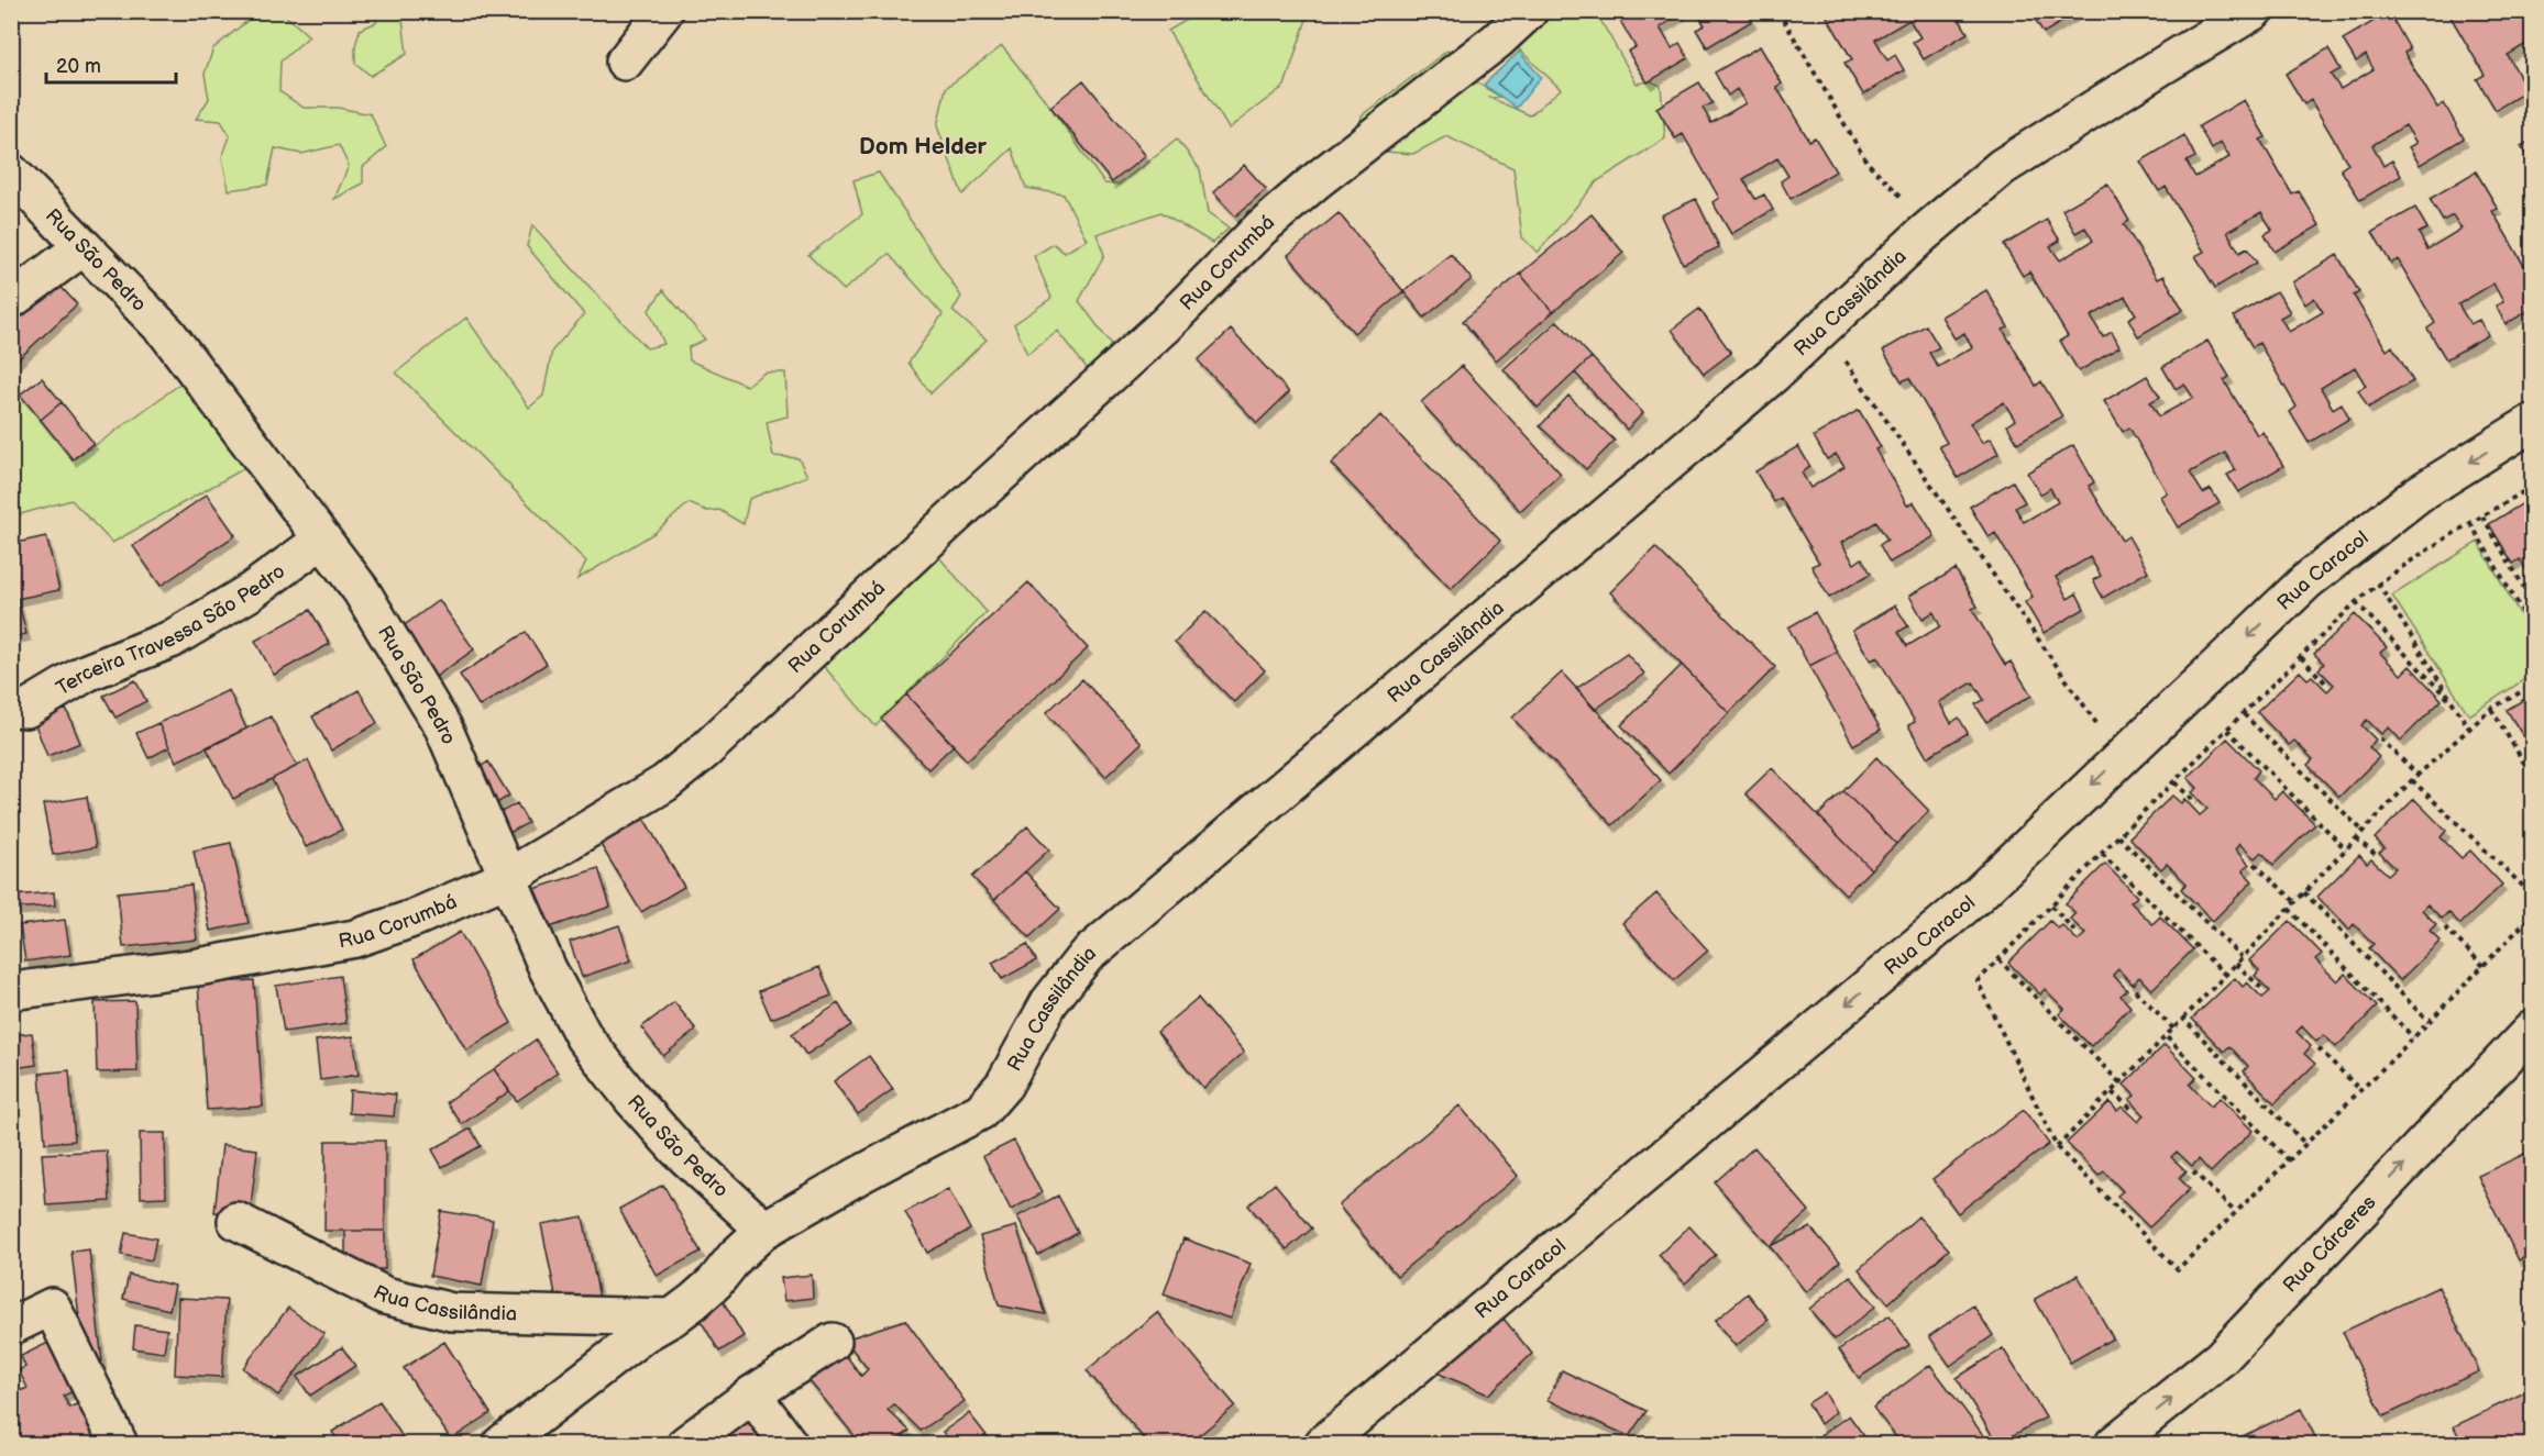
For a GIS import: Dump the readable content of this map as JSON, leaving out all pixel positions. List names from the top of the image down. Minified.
{"streets":{"street":["Rua São Pedro","Rua Corumbá","Rua Cassilândia","Rua Caracol","Terceira Travessa São Pedro","Rua Cárceres"]},"crossings":[["Rua São Pedro","Rua Corumbá"],["Rua São Pedro","Rua Cassilândia"],["Rua São Pedro","Terceira Travessa São Pedro"]],"one_way":["Rua Caracol","Rua Cárceres"],"districts":["Dom Helder"],"scale_bar":"20 m"}
